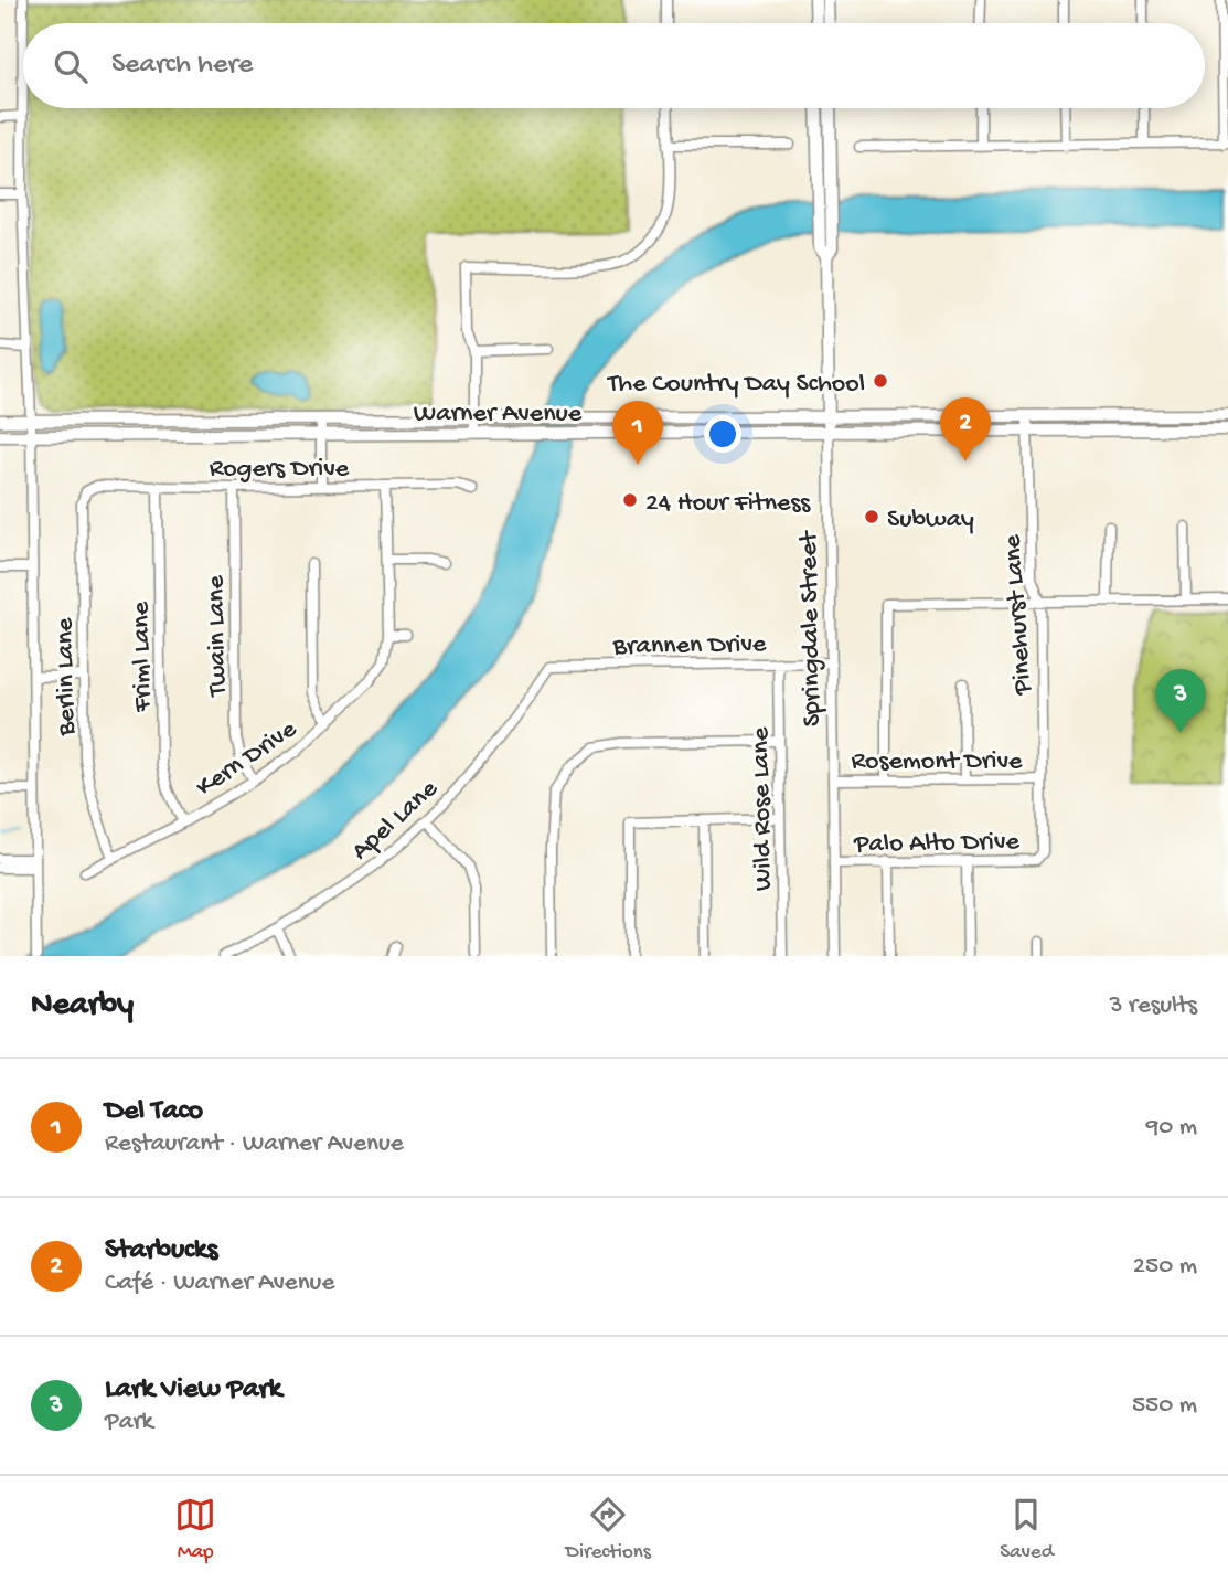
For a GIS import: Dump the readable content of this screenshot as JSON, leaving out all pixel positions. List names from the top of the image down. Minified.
{"streets":{"main road":["Warner Avenue","Springdale Street"],"street":["Rogers Drive","Pinehurst Lane","Twain Lane","Brannen Drive","Friml Lane","Berlin Lane","Kern Drive","Rosemont Drive","Wild Rose Lane","Apel Lane","Palo Alto Drive"]},"crossings":[["Warner Avenue","Pinehurst Lane"],["Warner Avenue","Springdale Street"],["Rogers Drive","Twain Lane"],["Rogers Drive","Friml Lane"],["Rogers Drive","Berlin Lane"],["Rogers Drive","Kern Drive"],["Pinehurst Lane","Rosemont Drive"],["Pinehurst Lane","Palo Alto Drive"],["Springdale Street","Brannen Drive"],["Springdale Street","Rosemont Drive"],["Springdale Street","Palo Alto Drive"],["Twain Lane","Kern Drive"],["Brannen Drive","Wild Rose Lane"],["Brannen Drive","Apel Lane"],["Friml Lane","Kern Drive"],["Berlin Lane","Kern Drive"]],"places":["The Country Day School","24 Hour Fitness","Subway"],"page":{"search":"Search here","pins":["2","1","3"],"heading":["Nearby","3 results"],"list":[{"mark":"1","name":"Del Taco","note":"Restaurant · Warner Avenue","value":"90 m"},{"mark":"2","name":"Starbucks","note":"Café · Warner Avenue","value":"250 m"},{"mark":"3","name":"Lark View Park","note":"Park","value":"550 m"}],"nav":["Map","Directions","Saved"]}}
